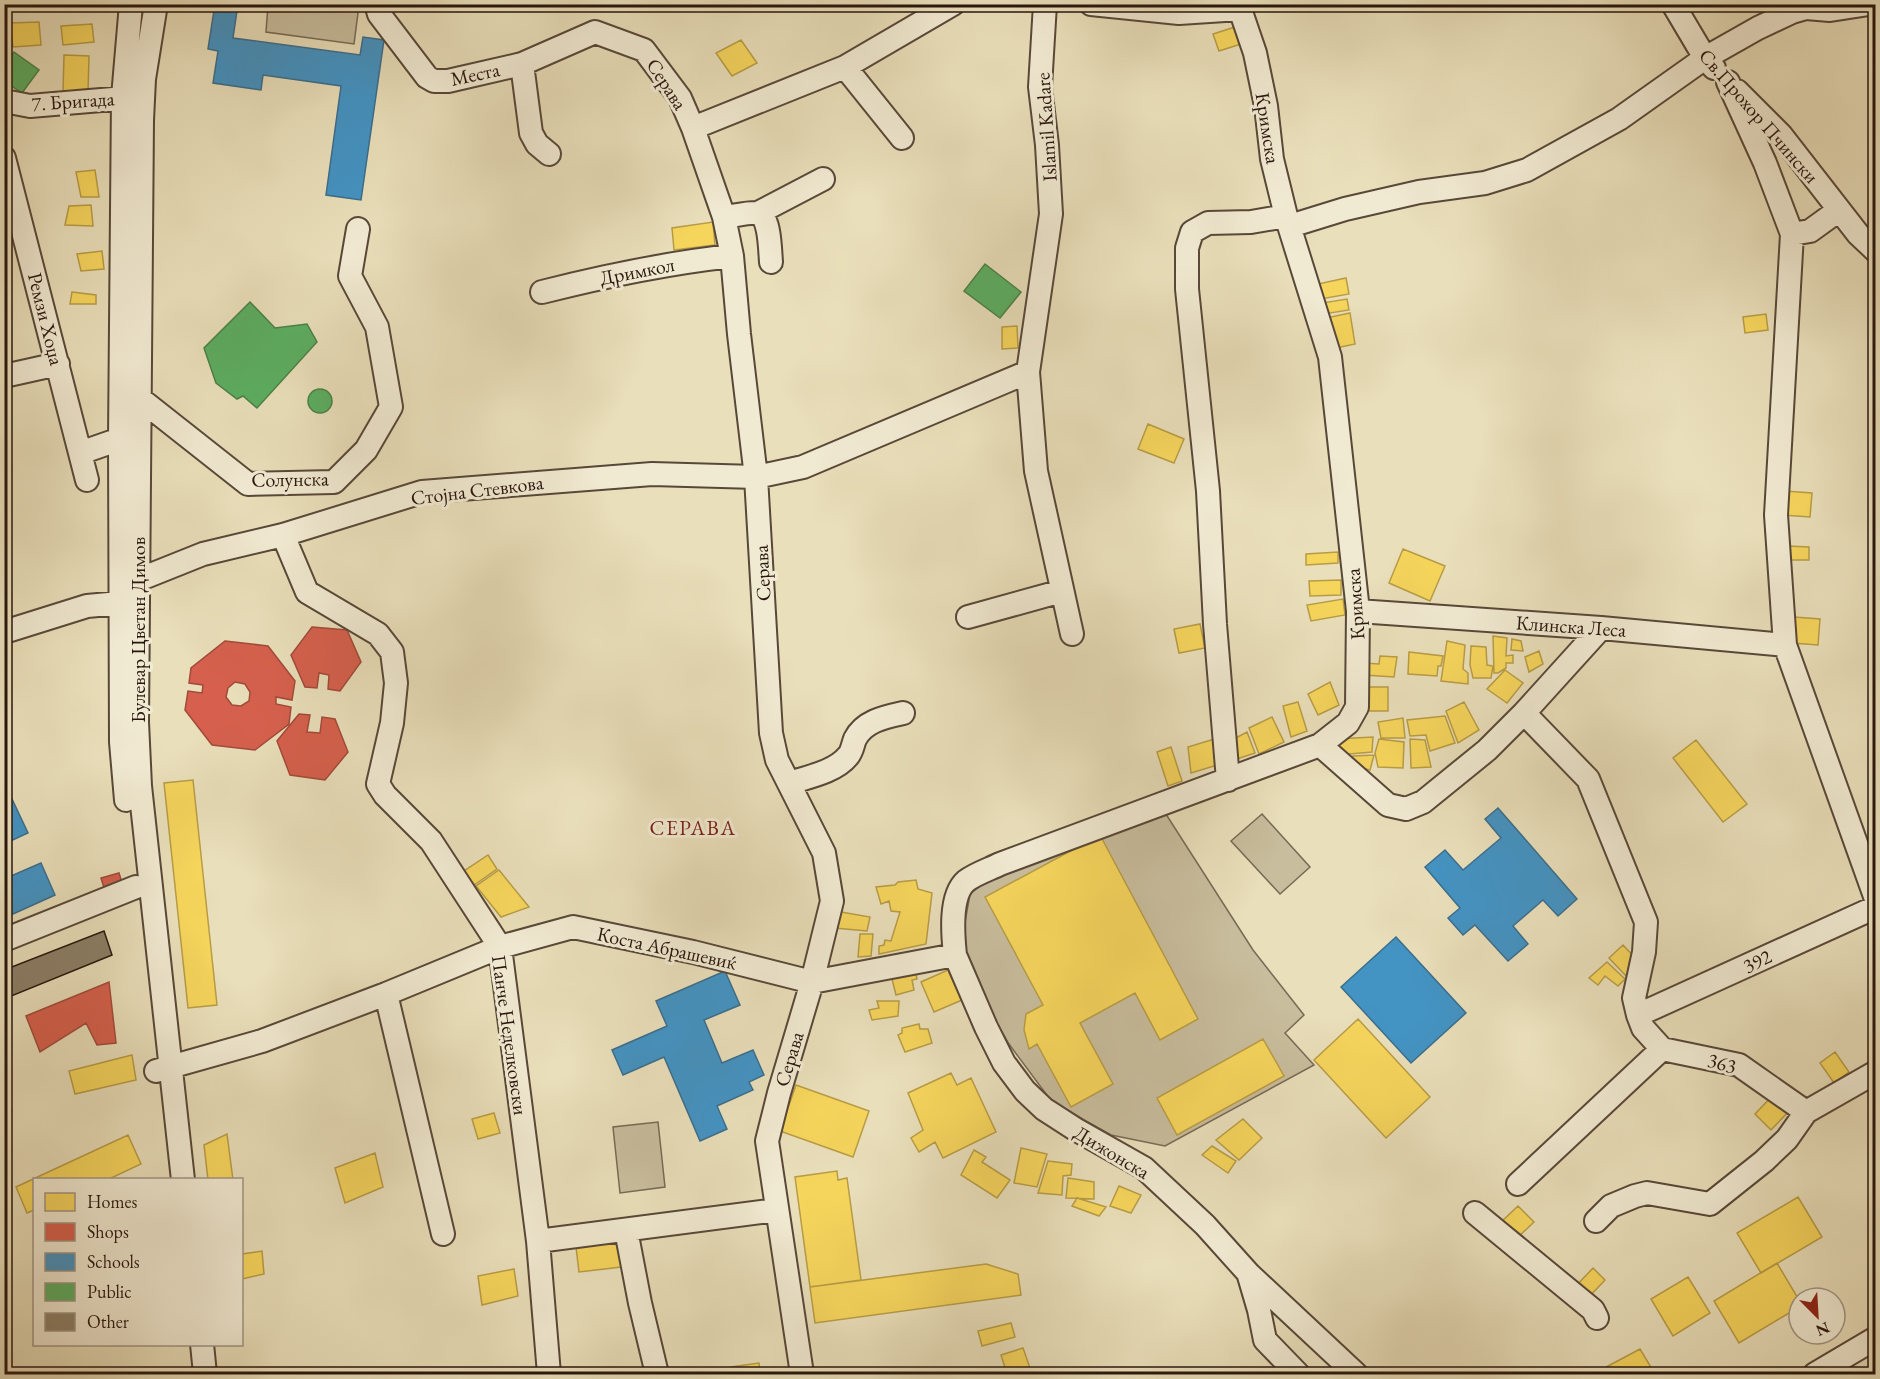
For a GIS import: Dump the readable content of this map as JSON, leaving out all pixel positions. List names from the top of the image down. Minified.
{"streets":{"street":["Места","Серава","7. Бригада","Св.Прохор Пчински","Islamil Kadare","Кримска","Дримкол","Ремзи Хоџа","Солунска","Стојна Стевкова","Клинска Леса","Булевар Цветан Димов","Коста Абрашевиќ","392","Панче Неделковски","363","Дижонска"]},"crossings":[["Места","Серава"],["Серава","Дримкол"],["Серава","Стојна Стевкова"],["Серава","Коста Абрашевиќ"],["7. Бригада","Булевар Цветан Димов"],["Islamil Kadare","Стојна Стевкова"],["Кримска","Клинска Леса"],["Кримска","Коста Абрашевиќ"],["Кримска","Дижонска"],["Солунска","Булевар Цветан Димов"],["Стојна Стевкова","Булевар Цветан Димов"],["Стојна Стевкова","Панче Неделковски"],["Булевар Цветан Димов","Коста Абрашевиќ"],["Коста Абрашевиќ","Панче Неделковски"],["Коста Абрашевиќ","Дижонска"]],"districts":["СЕРАВА"],"legend":["Homes","Shops","Schools","Public","Other"],"north":"bottom right"}
